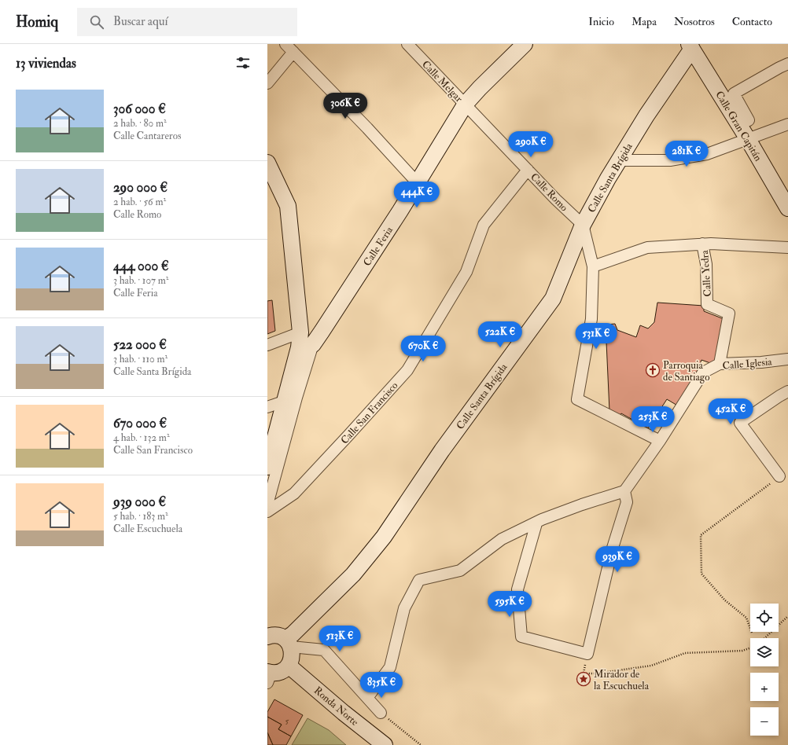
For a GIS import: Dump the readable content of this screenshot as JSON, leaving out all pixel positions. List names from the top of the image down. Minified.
{"streets":{"street":["Calle Melgar","Calle Gran Capitán","Calle Santa Brígida","Calle Romo","Calle Feria","Calle Yedra","Calle Iglesia","Calle San Francisco","Ronda Norte"]},"crossings":[["Calle Melgar","Calle Romo"],["Calle Melgar","Calle Feria"],["Calle Gran Capitán","Calle Santa Brígida"],["Calle Santa Brígida","Calle Romo"],["Calle Romo","Calle Feria"],["Calle Romo","Calle San Francisco"],["Calle Yedra","Calle Iglesia"]],"places":{"church":["Parroquia de Santiago"],"place":["Mirador de la Escuchuela"]},"house_numbers":["5"],"page":{"header":"Homiq","search":"Buscar aquí","nav":["Inicio","Mapa","Nosotros","Contacto"],"heading":"13 viviendas","list":[{"name":"306 000 €","note":"2 hab. · 80 m² · Calle Cantareros"},{"name":"290 000 €","note":"2 hab. · 56 m² · Calle Romo"},{"name":"444 000 €","note":"3 hab. · 107 m² · Calle Feria"},{"name":"522 000 €","note":"3 hab. · 110 m² · Calle Santa Brígida"},{"name":"670 000 €","note":"4 hab. · 132 m² · Calle San Francisco"},{"name":"939 000 €","note":"5 hab. · 183 m² · Calle Escuchuela"}],"price":["306K €","290K €","281K €","444K €","522K €","531K €","670K €","452K €","253K €","939K €","595K €","513K €","835K €"],"map_buttons":["+","−"]}}
